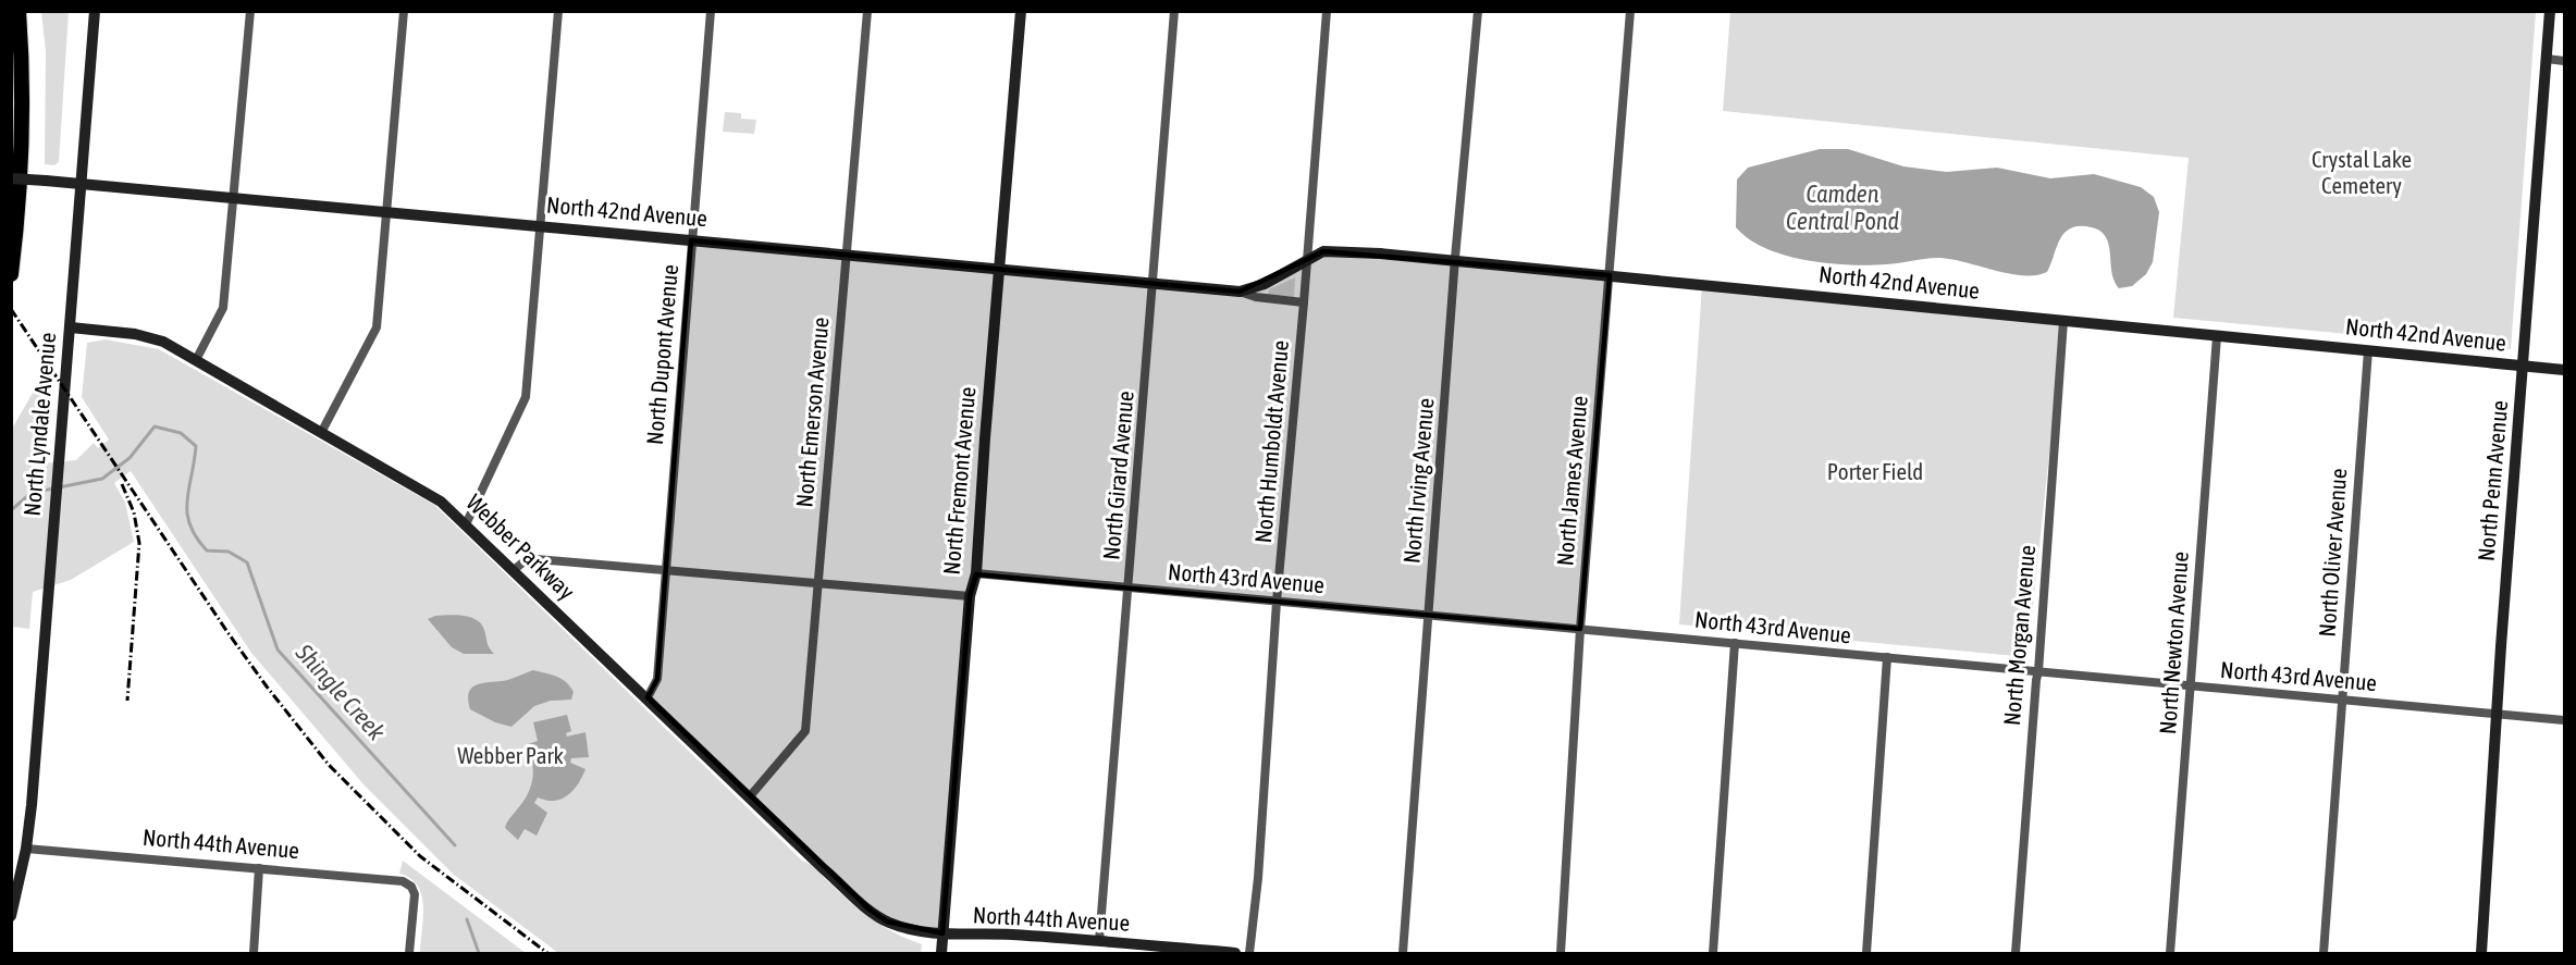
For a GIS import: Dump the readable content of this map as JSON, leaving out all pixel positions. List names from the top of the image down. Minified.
{"streets":{"street":["North 42nd Avenue","North Dupont Avenue","North Emerson Avenue","North Lyndale Avenue","North Humboldt Avenue","North Girard Avenue","North Fremont Avenue","North Irving Avenue","North James Avenue","North Penn Avenue","Webber Parkway","North Oliver Avenue","North 43rd Avenue","North Morgan Avenue","North Newton Avenue","North 44th Avenue"]},"crossings":[["North 42nd Avenue","North Dupont Avenue"],["North 42nd Avenue","North Emerson Avenue"],["North 42nd Avenue","North Lyndale Avenue"],["North 42nd Avenue","North Humboldt Avenue"],["North 42nd Avenue","North Girard Avenue"],["North 42nd Avenue","North Fremont Avenue"],["North 42nd Avenue","North Irving Avenue"],["North 42nd Avenue","North James Avenue"],["North 42nd Avenue","North Penn Avenue"],["North 42nd Avenue","North Oliver Avenue"],["North 42nd Avenue","North Morgan Avenue"],["North 42nd Avenue","North Newton Avenue"],["North Dupont Avenue","Webber Parkway"],["North Emerson Avenue","Webber Parkway"],["North Lyndale Avenue","Webber Parkway"],["North Lyndale Avenue","North 44th Avenue"],["North Humboldt Avenue","North 43rd Avenue"],["North Girard Avenue","North 43rd Avenue"],["North Girard Avenue","North 44th Avenue"],["North Fremont Avenue","North 43rd Avenue"],["North Fremont Avenue","North 44th Avenue"],["North Irving Avenue","North 43rd Avenue"],["North James Avenue","North 43rd Avenue"],["North Penn Avenue","North 43rd Avenue"],["Webber Parkway","North 44th Avenue"],["North Oliver Avenue","North 43rd Avenue"],["North 43rd Avenue","North Morgan Avenue"],["North 43rd Avenue","North Newton Avenue"]],"water":["Camden Central Pond","Shingle Creek"],"parks":["Crystal Lake Cemetery","Porter Field","Webber Park"]}
